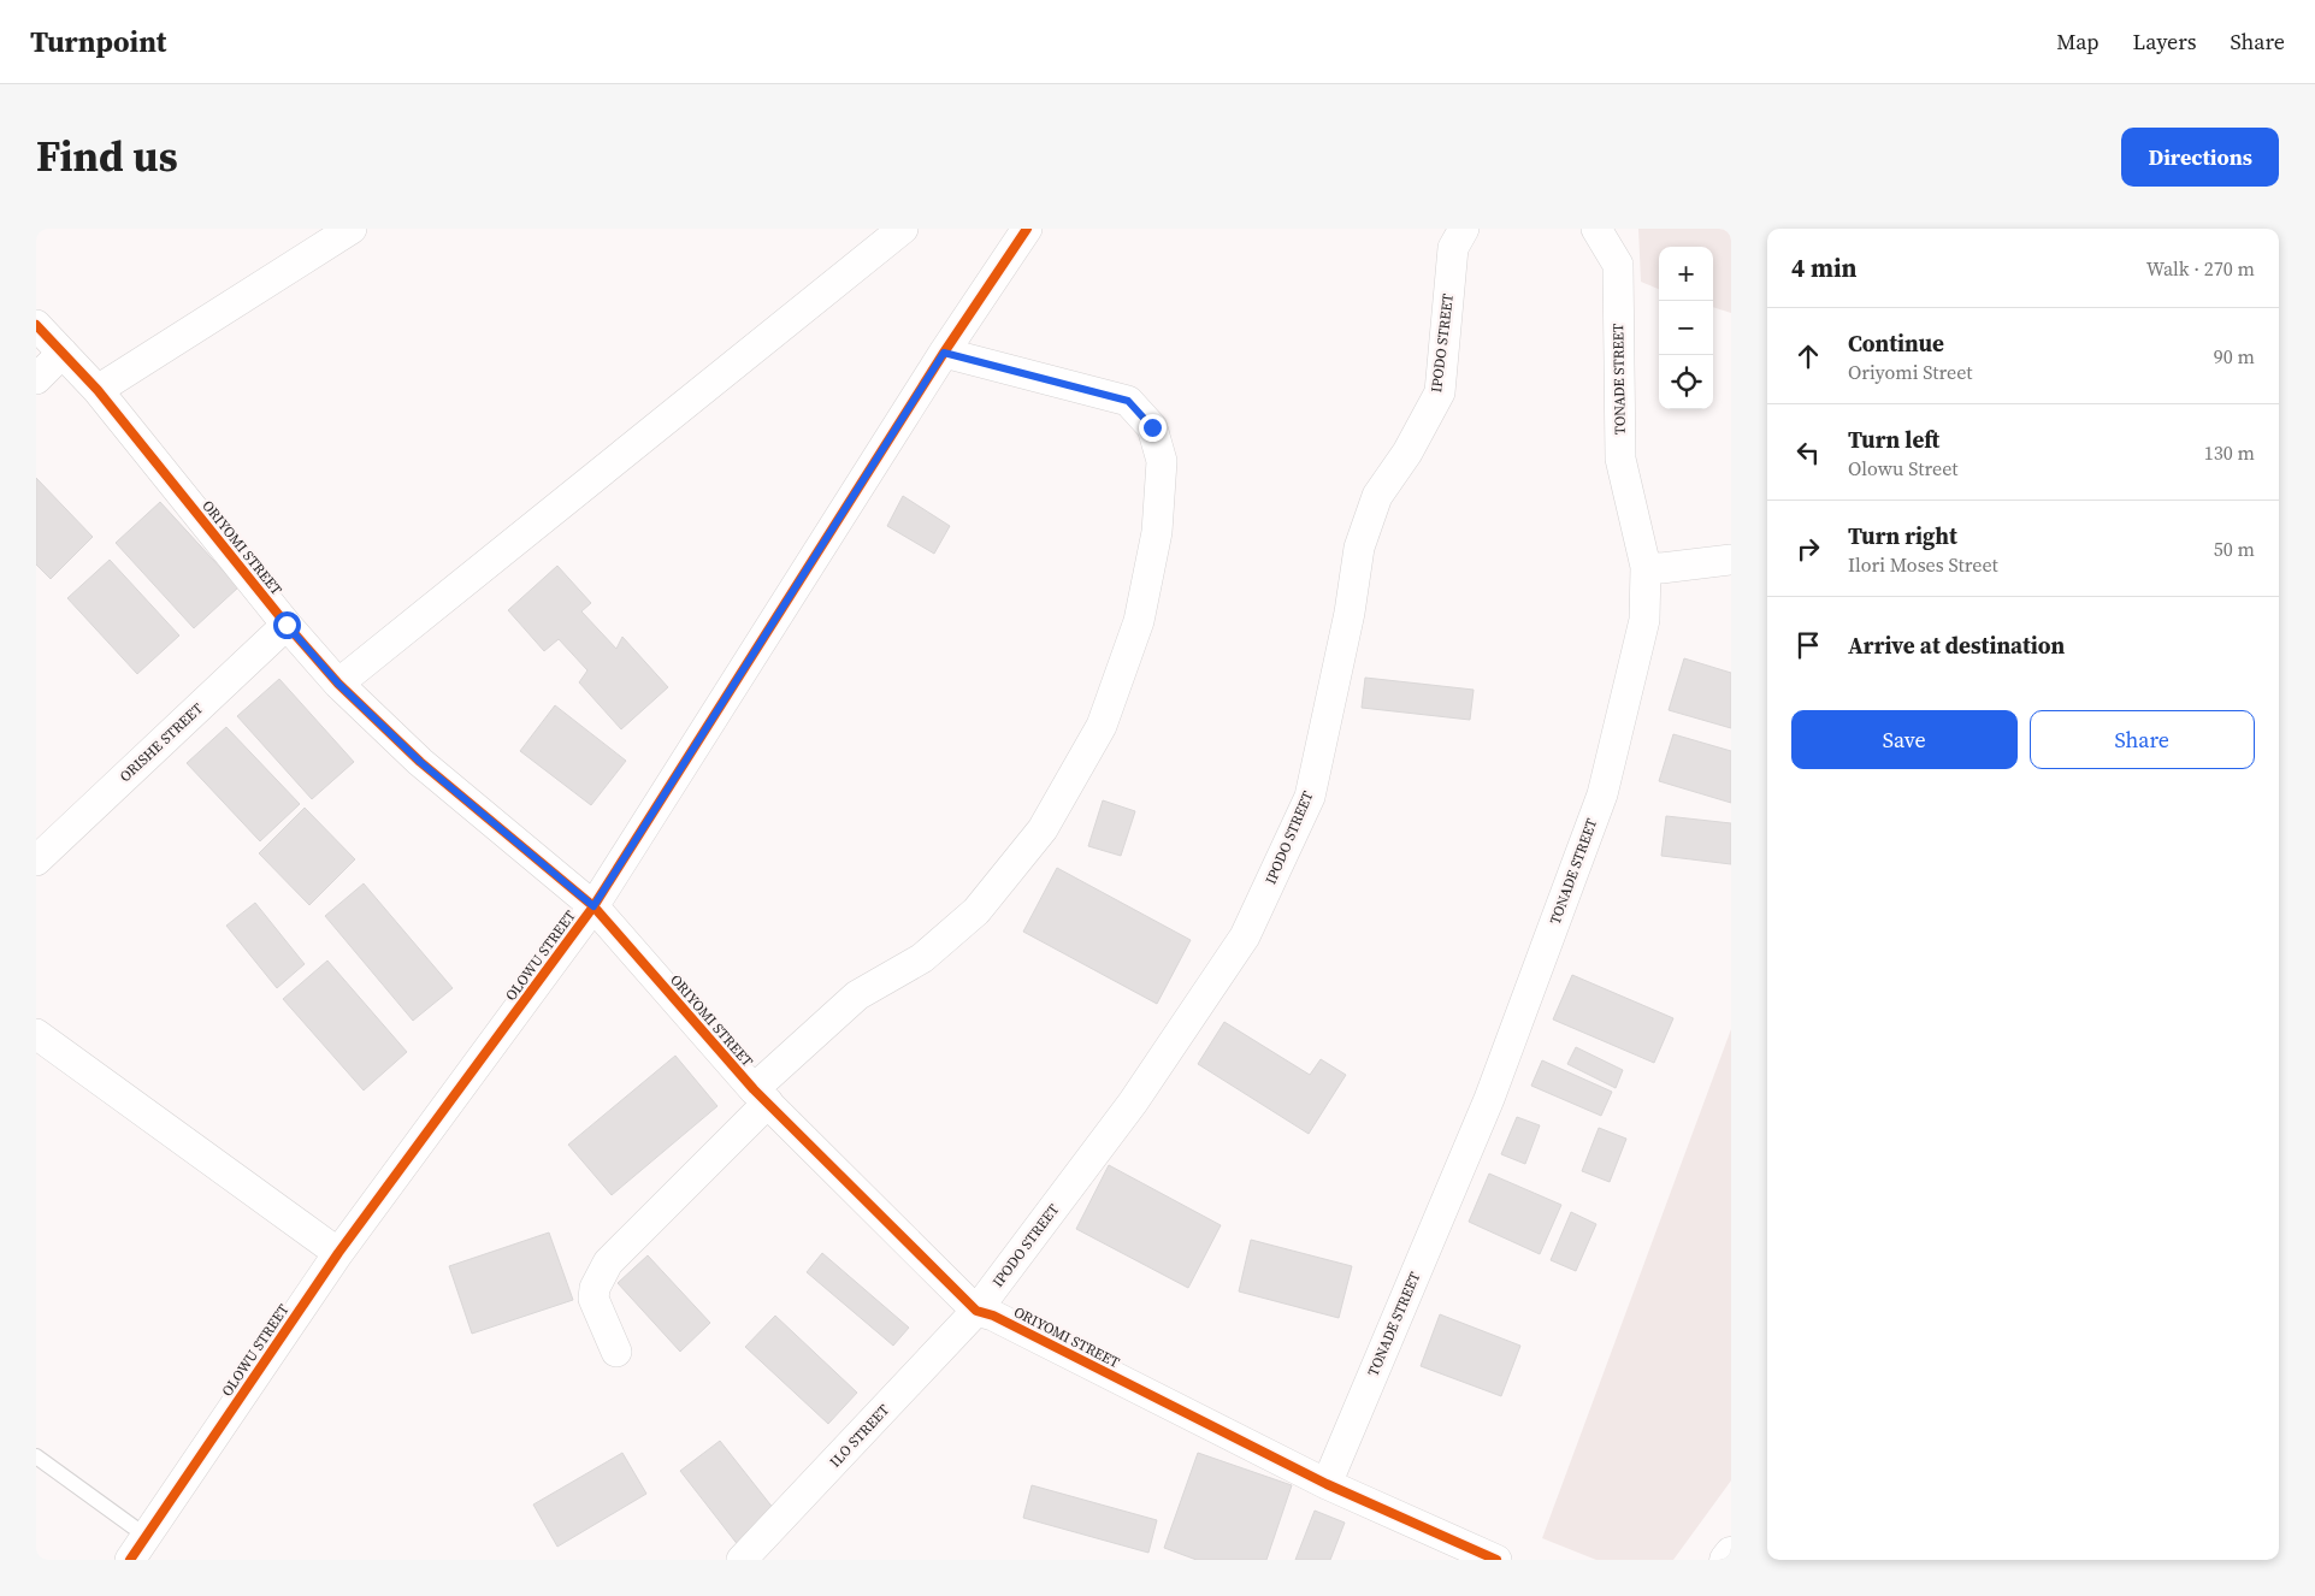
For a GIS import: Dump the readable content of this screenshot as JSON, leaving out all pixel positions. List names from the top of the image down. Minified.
{"streets":{"street":["IPODO STREET","TONADE STREET","ORIYOMI STREET","ORISHE STREET","OLOWU STREET","ILO STREET"]},"crossings":[["IPODO STREET","ORIYOMI STREET"],["IPODO STREET","ILO STREET"],["TONADE STREET","ORIYOMI STREET"],["ORIYOMI STREET","ORISHE STREET"],["ORIYOMI STREET","OLOWU STREET"],["ORIYOMI STREET","ILO STREET"]],"page":{"header":"Turnpoint","nav":["Map","Layers","Share"],"title":"Find us","buttons":["Directions",["Save","Share"]],"heading":["4 min","Walk · 270 m"],"map_buttons":["+","−"],"list":[["Continue","Oriyomi Street","90 m"],["Turn left","Olowu Street","130 m"],["Turn right","Ilori Moses Street","50 m"],"Arrive at destination"]}}
